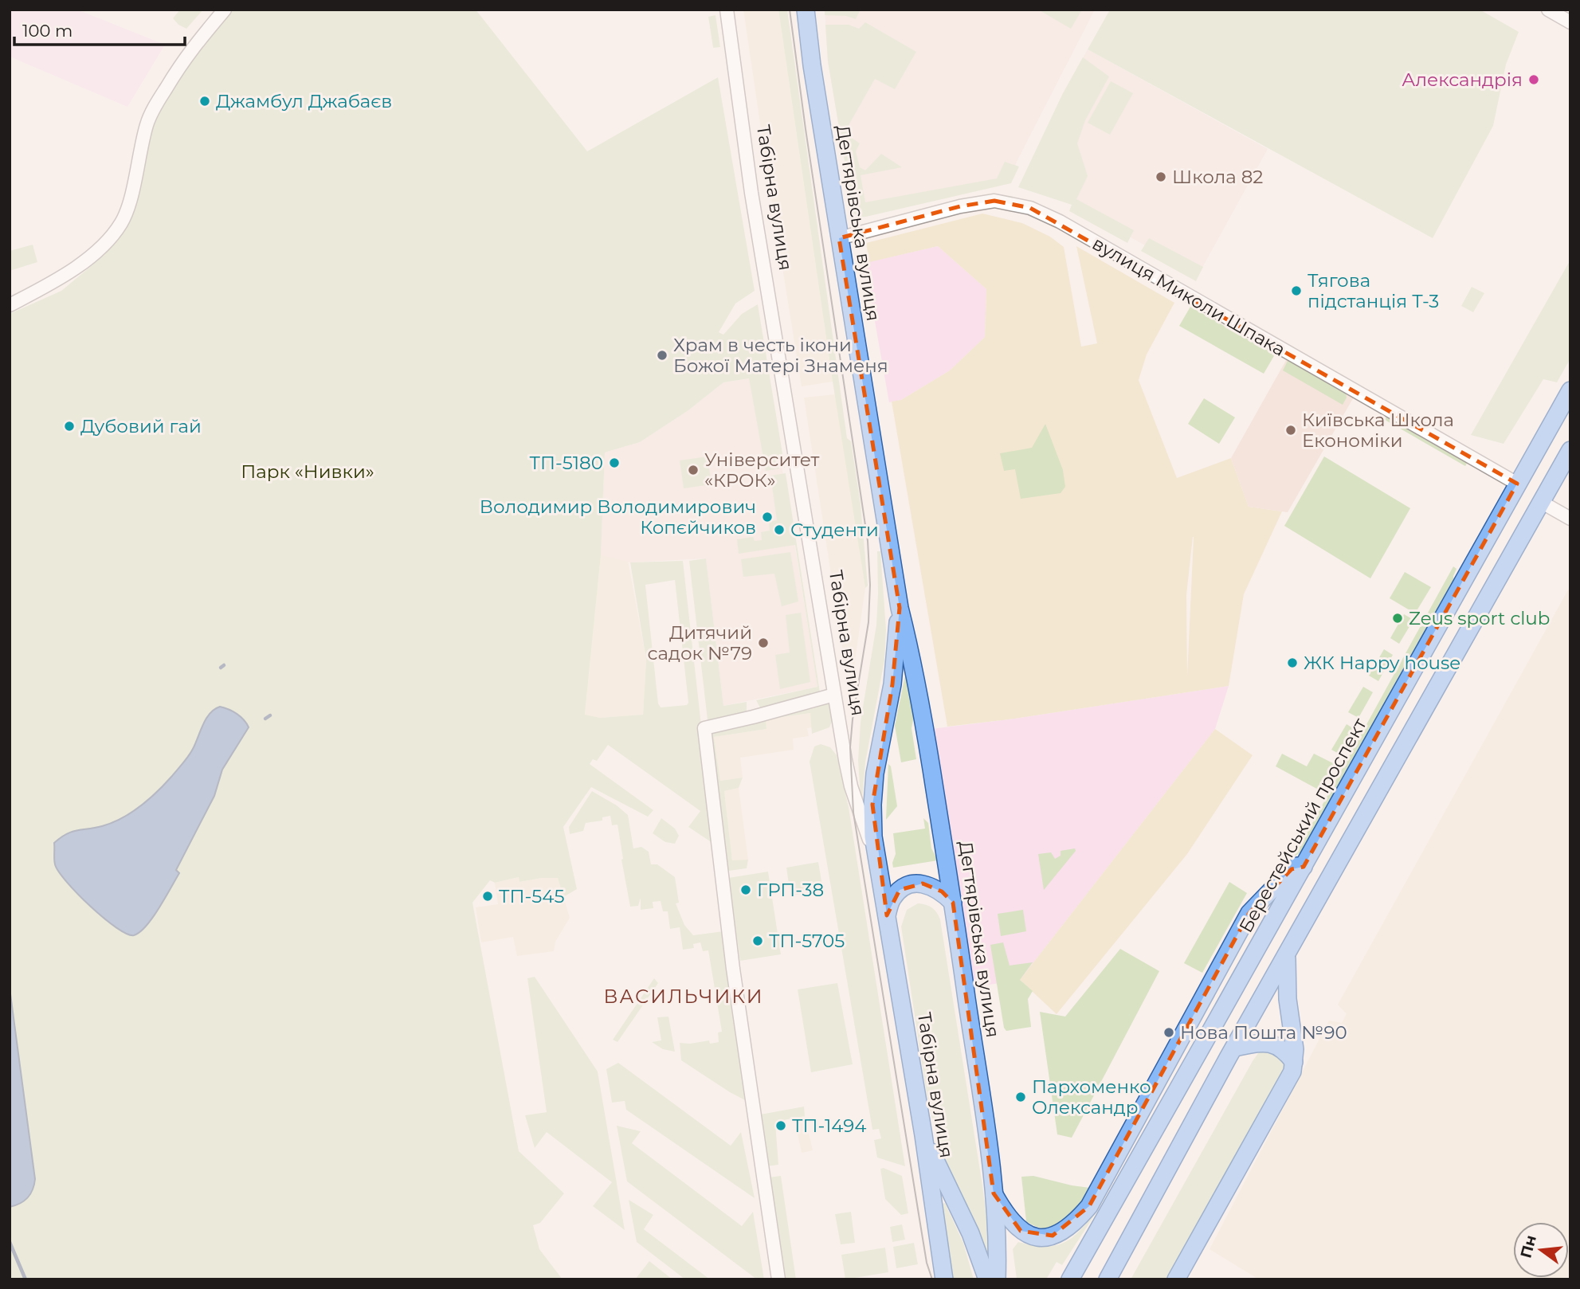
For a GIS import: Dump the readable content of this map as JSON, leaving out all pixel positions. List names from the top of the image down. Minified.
{"streets":{"main road":["Табірна вулиця","Дегтярівська вулиця","Берестейський проспект"],"street":["вулиця Миколи Шпака"]},"crossings":[["Табірна вулиця","Дегтярівська вулиця"],["Дегтярівська вулиця","вулиця Миколи Шпака"],["вулиця Миколи Шпака","Берестейський проспект"]],"districts":["ВАСИЛЬЧИКИ"],"parks":["Парк «Нивки»"],"places":["Александрія","Джамбул Джабаєв","Школа 82","Тягова підстанція Т-3","Храм в честь ікони Божої Матері Знаменя","Дубовий гай","Київська Школа Економіки","ТП-5180","Університет «КРОК»","Володимир Володимирович Копєйчиков","Студенти","Zeus sport club","Дитячий садок №79","ЖК Happy house","ГРП-38","ТП-545","ТП-5705","Нова Пошта №90","Пархоменко Олександр","ТП-1494"],"scale_bar":"100 m","north":"left"}
